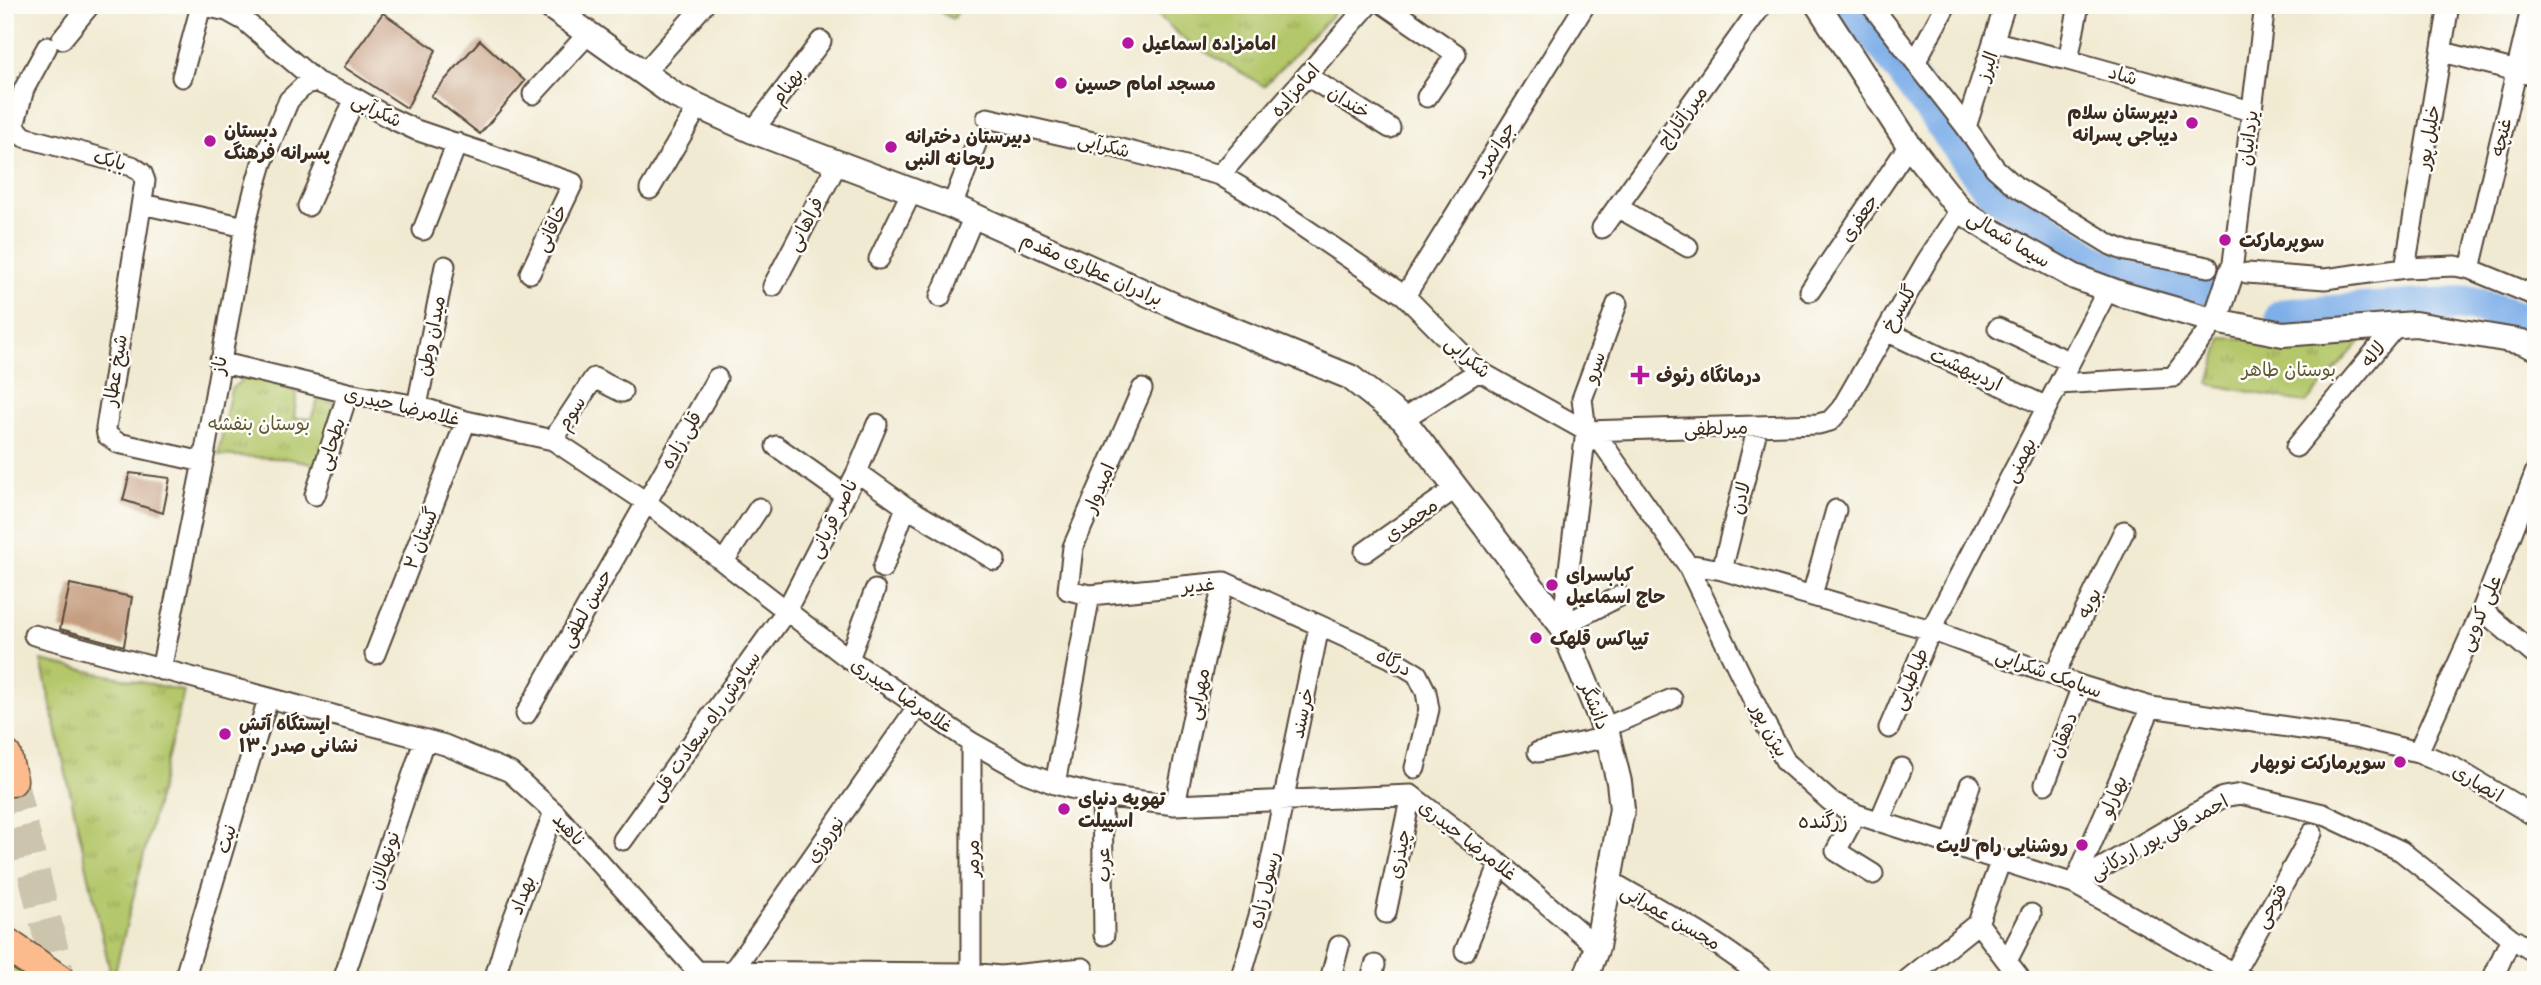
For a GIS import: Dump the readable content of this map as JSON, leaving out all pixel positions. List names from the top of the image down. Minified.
{"streets":{"street":["البرز","شاد","بهنام","امامزاده","خندان","شکرآبی","میرزاتاراج","خلیل‌ پور","غنچه","یزدانیان","جوانمرد","بابک","جعفری","فراهانی","خاقانی","سیما شمالی","برادران عطاری مقدم","گلسرخ","میدان وطن","لاله","شکرابی","ناز","سرو","اردیبهشت","شیخ عطار","غلامرضا حیدری","سوم","میرلطفی","قلی زاده","بطحایی","بهمنی","امیدوار","لادن","ناصر قربانی","محمدی","گستان ۲","غدیر","بویه","حسن لطفی","علی کدویی","درگاه","سیامک شکرابی","طباطبایی","مهرایی","دانشگر","خرسند","سیاوش راه سعادت قلی","بیژن پور","دهقان","انصاری","بهارلو","ناهید","احمد قلی پور اردکانی","نیت","نوروزی","چیذری","مرمر","نونهالان","عرب","رسول زاده","بهداد","فتوحی","محسن عمرانی"]},"crossings":[["البرز","شاد"],["شاد","یزدانیان"],["بهنام","برادران عطاری مقدم"],["امامزاده","خندان"],["امامزاده","شکرآبی"],["امامزاده","شکرابی"],["شکرآبی","خاقانی"],["شکرآبی","شکرابی"],["شکرآبی","ناز"],["جوانمرد","شکرابی"],["بابک","شیخ عطار"],["جعفری","سیما شمالی"],["فراهانی","برادران عطاری مقدم"],["سیما شمالی","گلسرخ"],["سیما شمالی","لاله"],["سیما شمالی","بهمنی"],["برادران عطاری مقدم","محمدی"],["برادران عطاری مقدم","دانشگر"],["گلسرخ","اردیبهشت"],["گلسرخ","میرلطفی"],["میدان وطن","غلامرضا حیدری"],["شکرابی","سرو"],["شکرابی","میرلطفی"],["شکرابی","سیامک شکرابی"],["شکرابی","دانشگر"],["شکرابی","بیژن پور"],["ناز","شیخ عطار"],["ناز","غلامرضا حیدری"],["ناز","ناهید"],["سرو","میرلطفی"],["سرو","دانشگر"],["اردیبهشت","بهمنی"],["غلامرضا حیدری","سوم"],["غلامرضا حیدری","قلی زاده"],["غلامرضا حیدری","بطحایی"],["غلامرضا حیدری","ناصر قربانی"],["غلامرضا حیدری","گستان ۲"],["غلامرضا حیدری","حسن لطفی"],["غلامرضا حیدری","مهرایی"],["غلامرضا حیدری","دانشگر"],["غلامرضا حیدری","خرسند"],["غلامرضا حیدری","سیاوش راه سعادت قلی"],["غلامرضا حیدری","نوروزی"],["غلامرضا حیدری","چیذری"],["غلامرضا حیدری","مرمر"],["غلامرضا حیدری","عرب"],["غلامرضا حیدری","رسول زاده"],["میرلطفی","لادن"],["میرلطفی","دانشگر"],["قلی زاده","حسن لطفی"],["بهمنی","سیامک شکرابی"],["بهمنی","طباطبایی"],["امیدوار","غدیر"],["لادن","سیامک شکرابی"],["ناصر قربانی","سیاوش راه سعادت قلی"],["غدیر","درگاه"],["غدیر","مهرایی"],["غدیر","خرسند"],["بویه","سیامک شکرابی"],["علی کدویی","سیامک شکرابی"],["علی کدویی","انصاری"],["درگاه","خرسند"],["سیامک شکرابی","طباطبایی"],["سیامک شکرابی","بیژن پور"],["سیامک شکرابی","دهقان"],["سیامک شکرابی","انصاری"],["سیامک شکرابی","بهارلو"],["دانشگر","محسن عمرانی"],["خرسند","رسول زاده"],["بیژن پور","بهارلو"],["بیژن پور","احمد قلی پور اردکانی"],["بیژن پور","فتوحی"],["بهارلو","احمد قلی پور اردکانی"],["ناهید","نیت"],["ناهید","نوروزی"],["ناهید","مرمر"],["ناهید","نونهالان"],["ناهید","بهداد"]],"districts":["زرگنده"],"parks":["بوستان طاهر","بوستان بنفشه"],"places":{"other":["امامزاده اسماعیل","مسجد امام حسین","دبیرستان سلام دیباجی پسرانه","دبستان پسرانه فرهنگ","دبیرستان دخترانه ریحانه النبی","سوپرمارکت","کبابسرای حاج اسماعیل","تیپاکس قلهک","ایستگاه آتش نشانی صدر ۱۳۰","سوپرمارکت نوبهار","تهویه دنیای اسپیلت","روشنایی رام لایت"],"health":["درمانگاه رئوف"]}}
